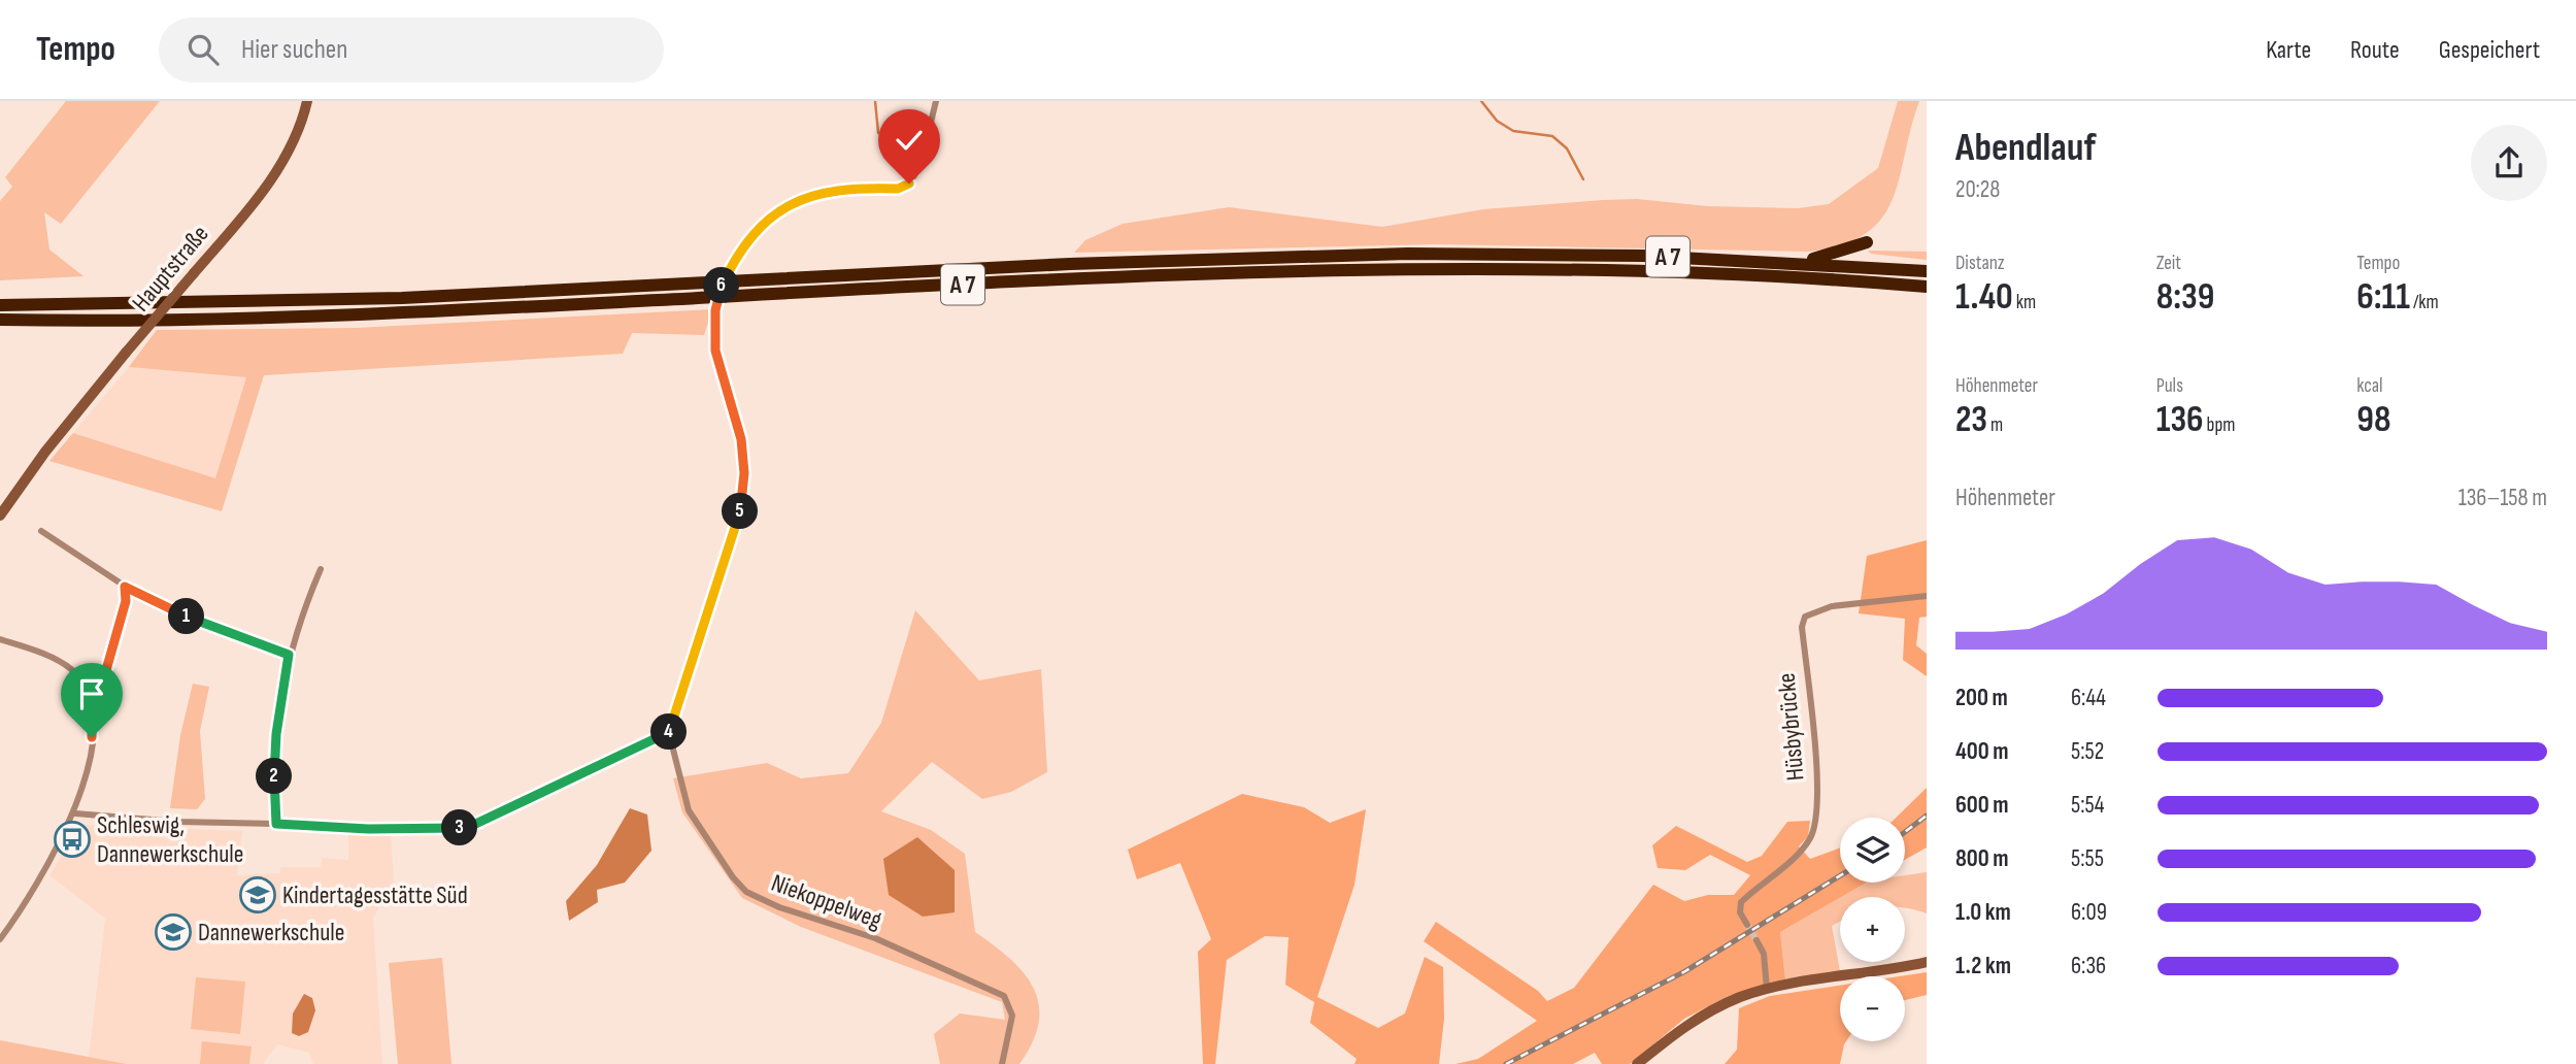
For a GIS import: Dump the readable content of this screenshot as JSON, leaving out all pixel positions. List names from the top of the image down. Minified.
{"streets":{"highway":["A 7"],"street":["Hauptstraße","Hüsbybrücke","Niekoppelweg"]},"places":{"bus stop":["Schleswig, Dannewerkschule"],"school or university":["Kindertagesstätte Süd","Dannewerkschule"]},"page":{"header":"Tempo","search":"Hier suchen","nav":["Karte","Route","Gespeichert"],"heading":["Abendlauf","20:28"],"stats":[["Distanz","1.40 km"],["Zeit","8:39"],["Tempo","6:11 /km"],["Höhenmeter","23 m"],["Puls","136 bpm"],["kcal","98"]],"pins":["6","5","1","4","2","3"],"chart":["Höhenmeter","136–158 m"],"list":[{"name":"200 m","note":"6:44"},{"name":"400 m","note":"5:52"},{"name":"600 m","note":"5:54"},{"name":"800 m","note":"5:55"},{"name":"1.0 km","note":"6:09"},{"name":"1.2 km","note":"6:36"}],"map_buttons":["+","−"]}}
